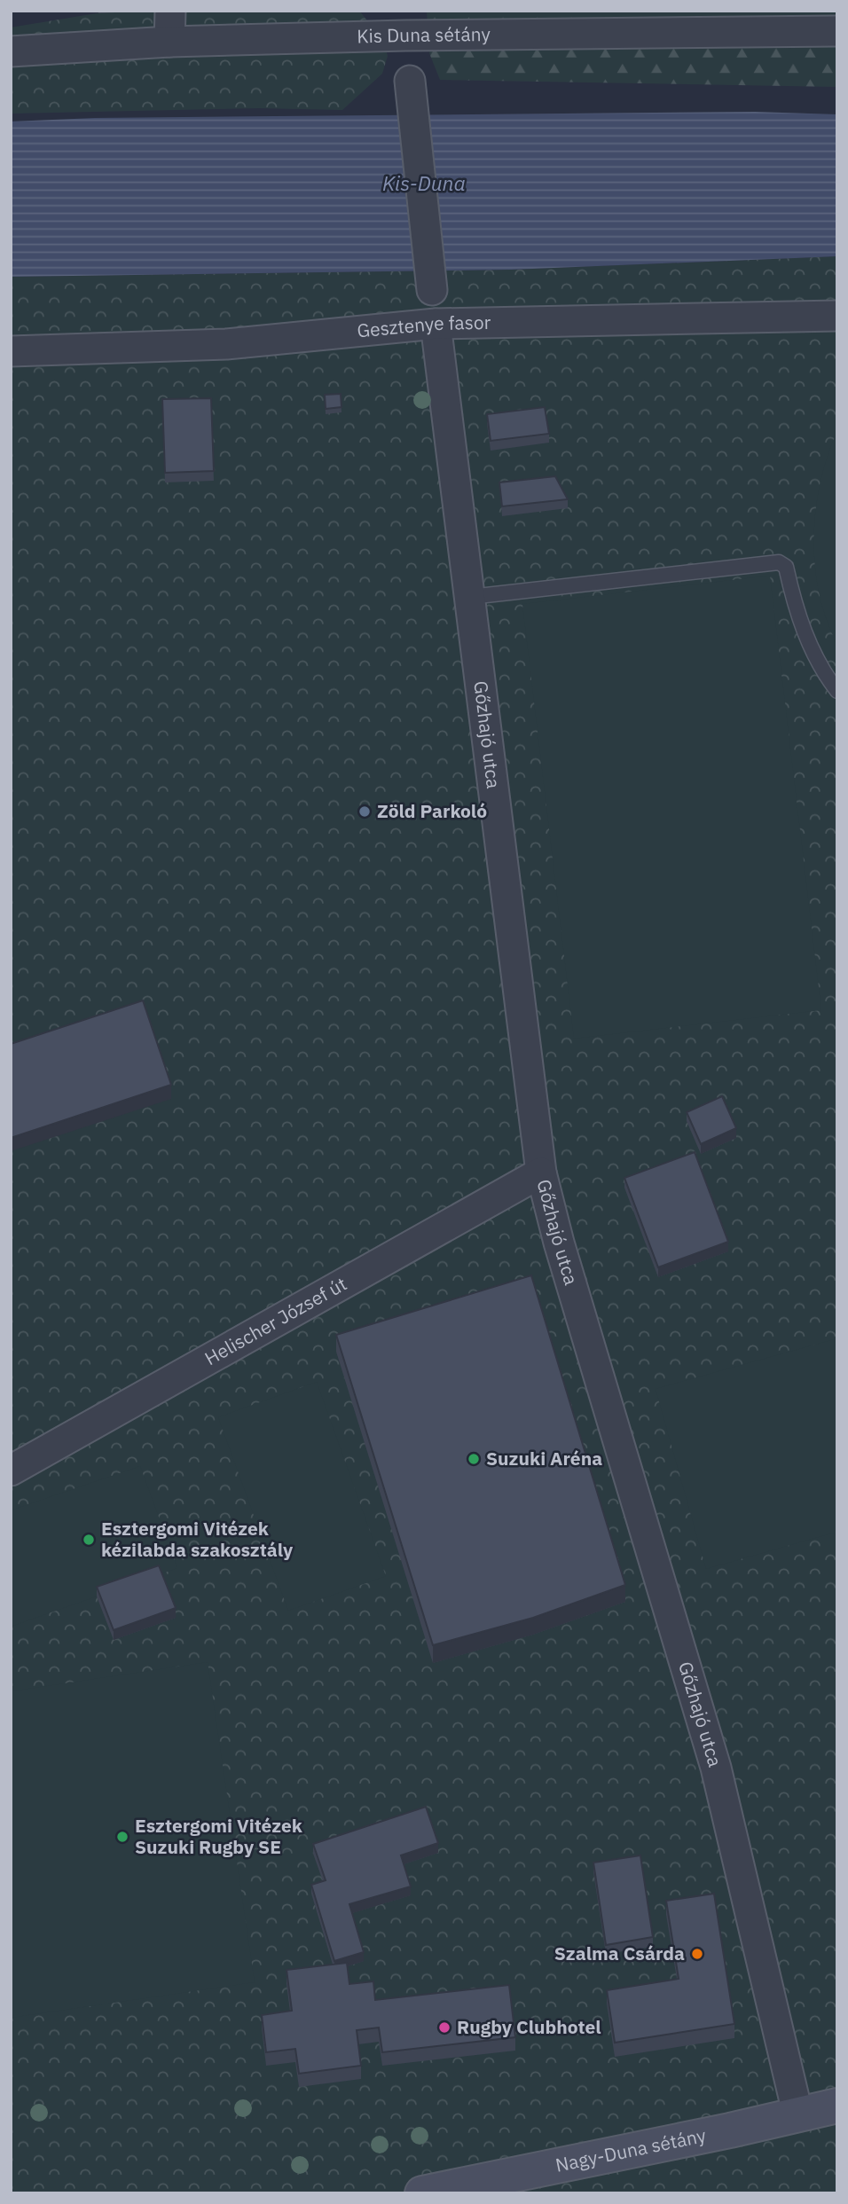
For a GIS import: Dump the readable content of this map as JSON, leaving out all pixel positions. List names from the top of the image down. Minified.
{"streets":{"main road":["Nagy-Duna sétány"],"street":["Kis Duna sétány","Gesztenye fasor","Gőzhajó utca","Helischer József út"]},"crossings":[["Gesztenye fasor","Gőzhajó utca"],["Gőzhajó utca","Helischer József út"],["Gőzhajó utca","Nagy-Duna sétány"]],"water":["Kis-Duna"],"places":["Zöld Parkoló","Suzuki Aréna","Esztergomi Vitézek kézilabda szakosztály","Esztergomi Vitézek Suzuki Rugby SE","Szalma Csárda","Rugby Clubhotel"]}
